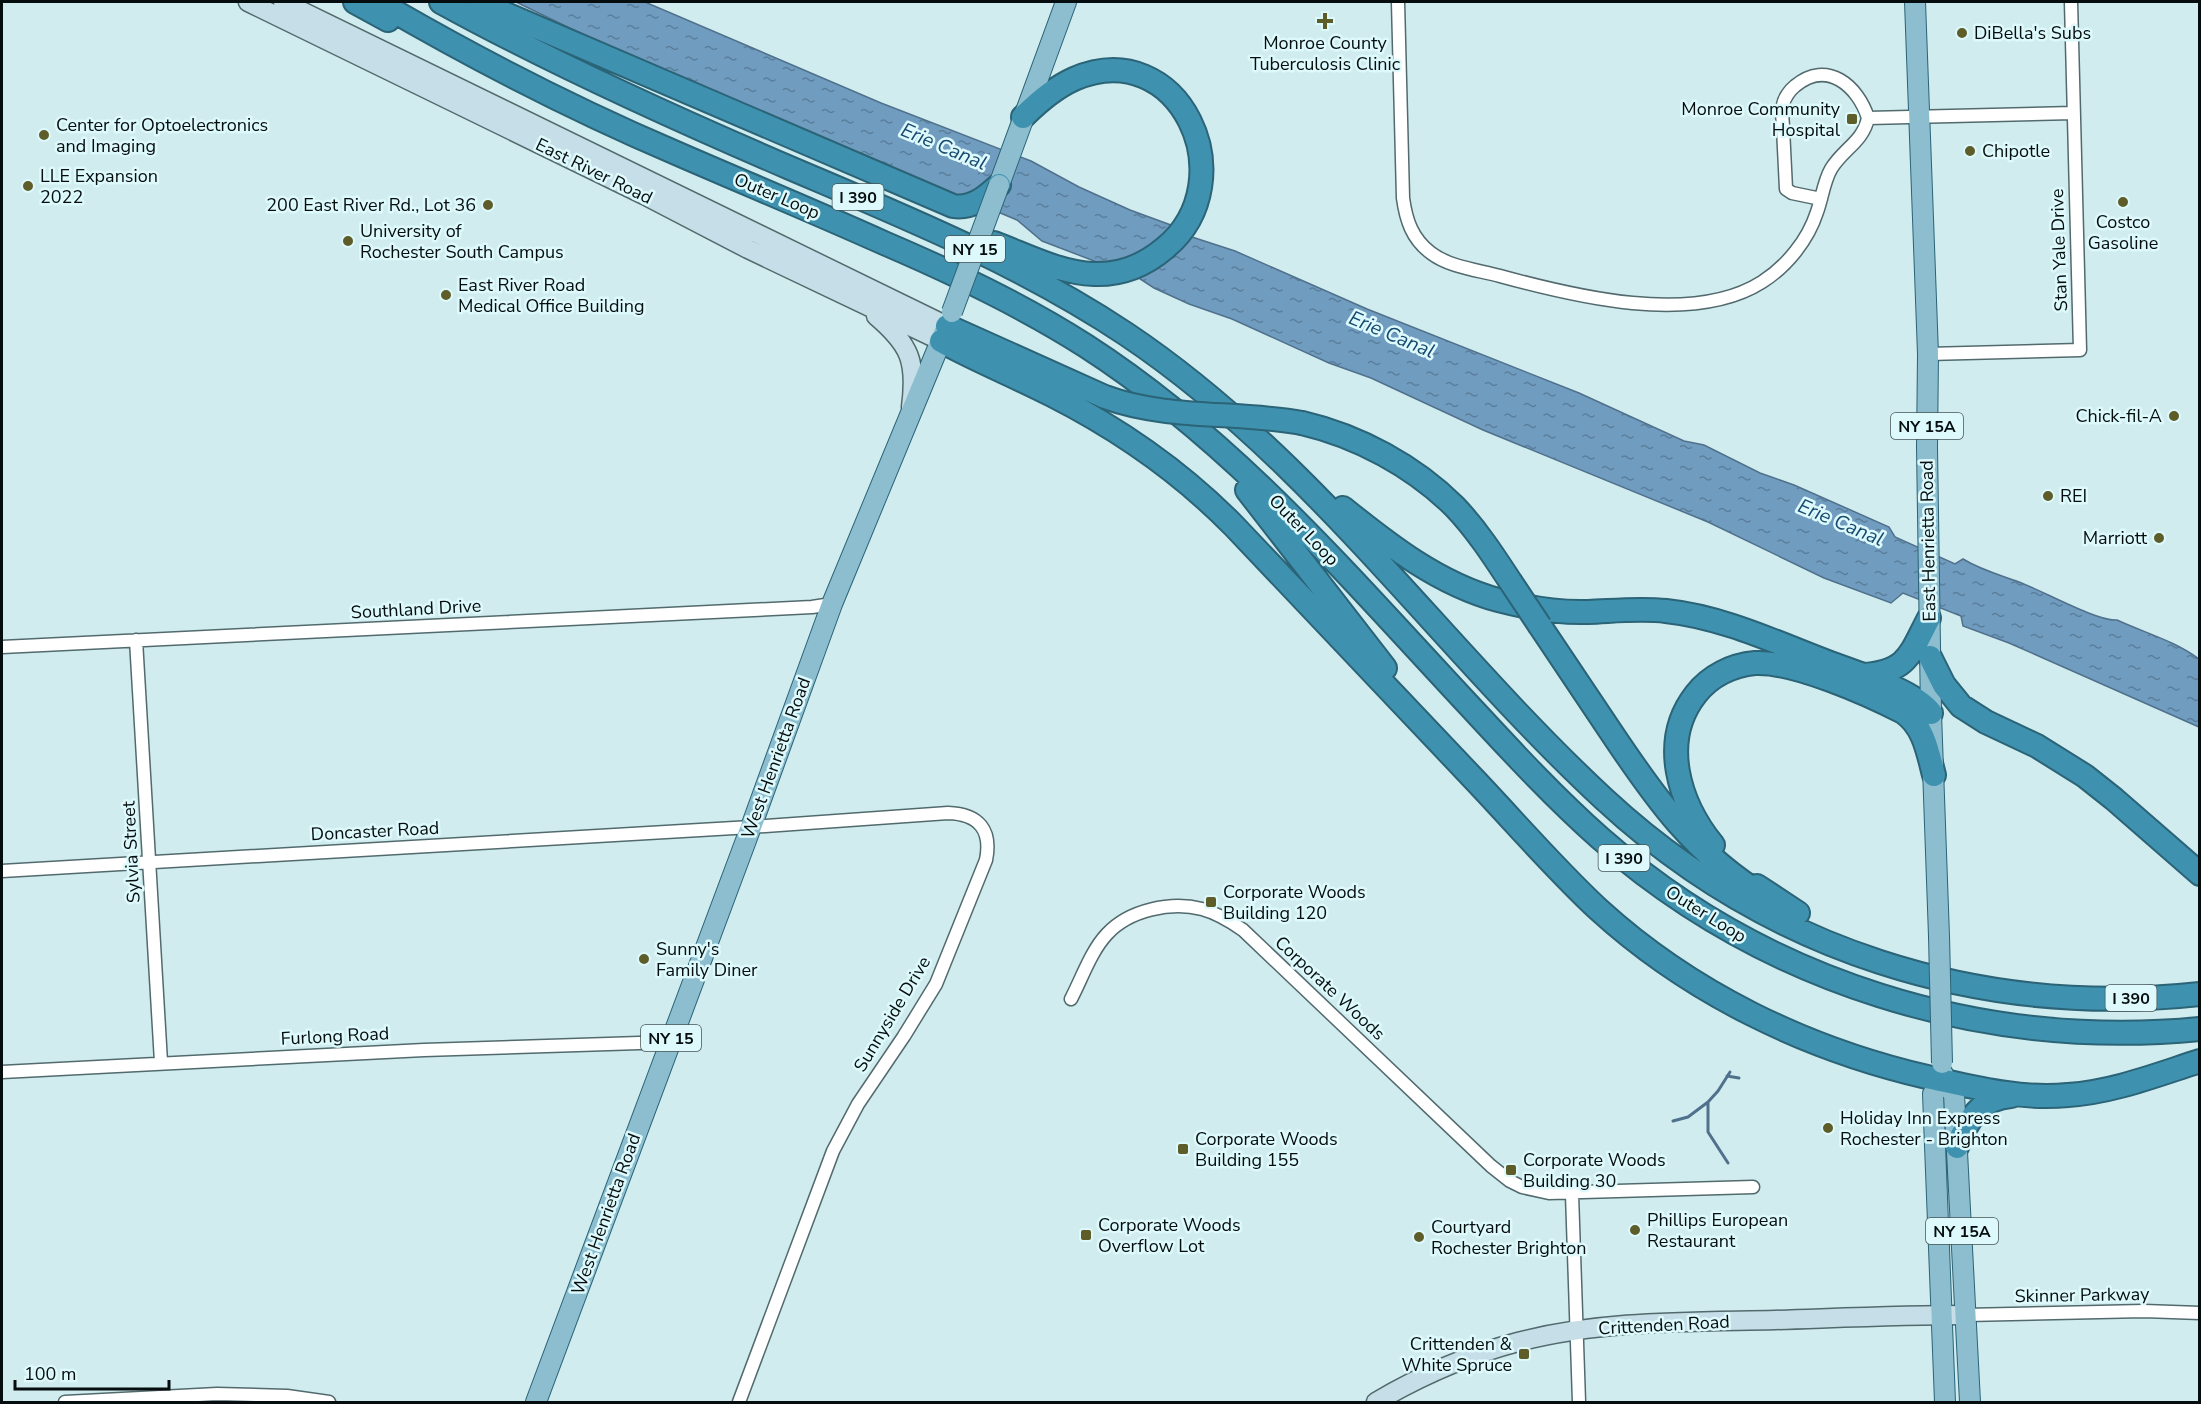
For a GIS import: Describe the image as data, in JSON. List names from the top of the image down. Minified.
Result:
{"streets":{"highway":["Outer Loop","I 390"],"main road":["NY 15","NY 15A","East Henrietta Road","West Henrietta Road"],"street":["East River Road","Stan Yale Drive","Southland Drive","Doncaster Road","Sylvia Street","Corporate Woods","Sunnyside Drive","Furlong Road","Skinner Parkway","Crittenden Road"]},"crossings":[["East River Road","West Henrietta Road"],["NY 15","West Henrietta Road"],["Stan Yale Drive","East Henrietta Road"],["NY 15A","Skinner Parkway"],["NY 15A","Crittenden Road"],["Southland Drive","West Henrietta Road"],["Southland Drive","Sylvia Street"],["West Henrietta Road","Doncaster Road"],["West Henrietta Road","Sunnyside Drive"],["West Henrietta Road","Furlong Road"],["Doncaster Road","Sylvia Street"],["Doncaster Road","Sunnyside Drive"],["Sylvia Street","Furlong Road"],["Skinner Parkway","Crittenden Road"]],"water":["Erie Canal"],"places":{"health":["Monroe County Tuberculosis Clinic"],"other":["DiBella's Subs","Center for Optoelectronics and Imaging","Chipotle","LLE Expansion 2022","Costco Gasoline","200 East River Rd., Lot 36","University of Rochester South Campus","East River Road Medical Office Building","Chick-fil-A","REI","Marriott","Sunny's Family Diner","Holiday Inn Express Rochester - Brighton","Phillips European Restaurant","Courtyard Rochester Brighton"],"transit":["Monroe Community Hospital","Corporate Woods Building 120","Corporate Woods Building 155","Corporate Woods Building 30","Corporate Woods Overflow Lot","Crittenden & White Spruce"]},"scale_bar":"100 m"}
